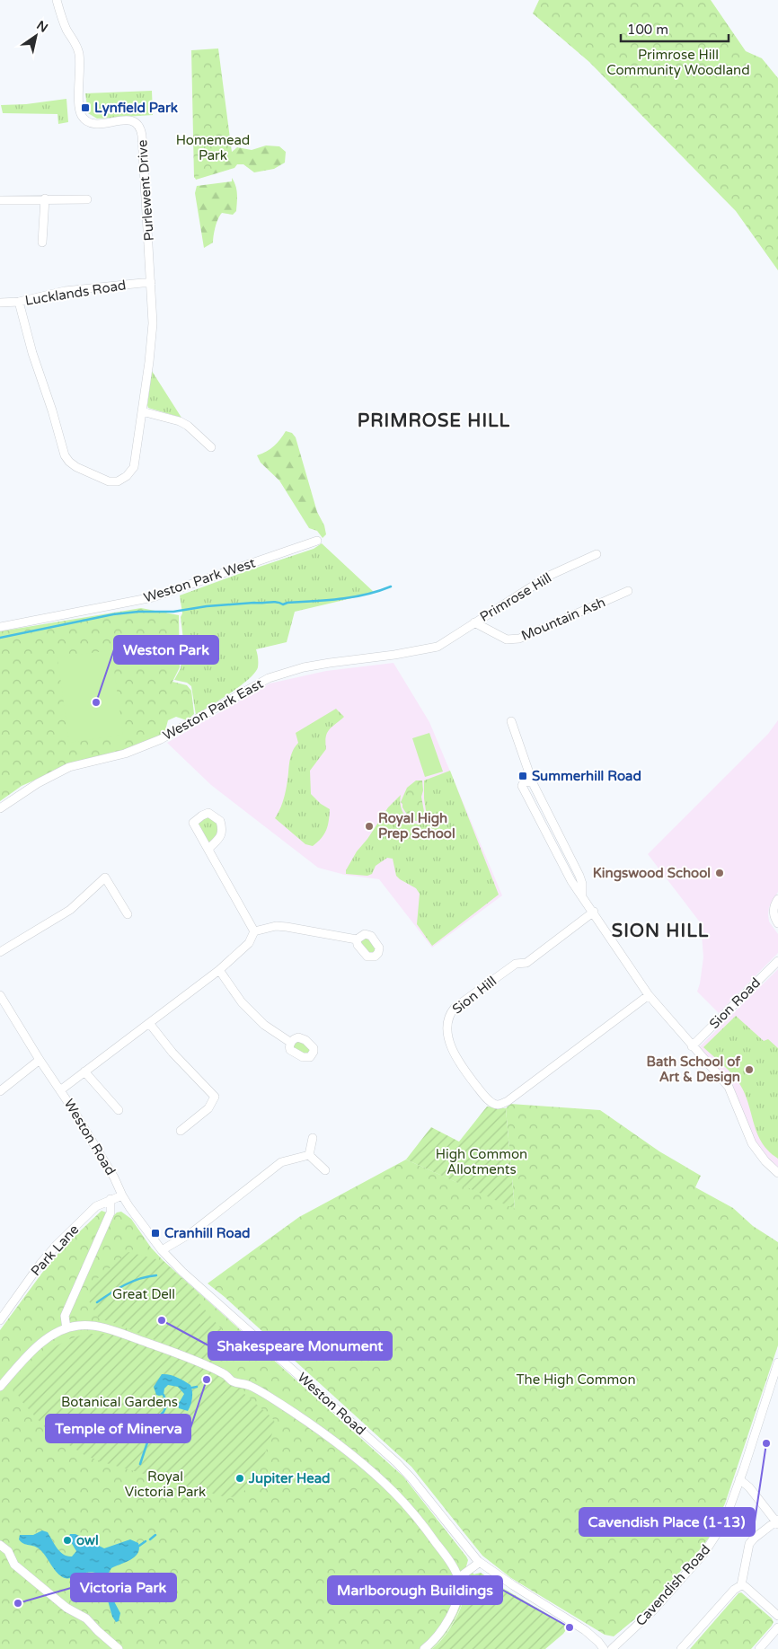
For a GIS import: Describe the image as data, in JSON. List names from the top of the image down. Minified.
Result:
{"streets":{"street":["Purlewent Drive","Lucklands Road","Weston Park West","Primrose Hill","Mountain Ash","Weston Park East","Sion Hill","Sion Road","Weston Road","Park Lane","Cavendish Road"]},"crossings":[["Purlewent Drive","Lucklands Road"],["Primrose Hill","Mountain Ash"],["Primrose Hill","Weston Park East"],["Weston Road","Park Lane"]],"districts":["PRIMROSE HILL","SION HILL"],"parks":["Primrose Hill Community Woodland","Homemead Park","High Common Allotments","Great Dell","The High Common","Botanical Gardens","Royal Victoria Park"],"places":{"transit":["Lynfield Park","Summerhill Road","Cranhill Road"],"other":["Weston Park","Royal High Prep School","Kingswood School","Bath School of Art & Design","Shakespeare Monument","Temple of Minerva","Cavendish Place (1-13)","Jupiter Head","owl","Victoria Park","Marlborough Buildings"]},"scale_bar":"100 m","north":"top right"}
